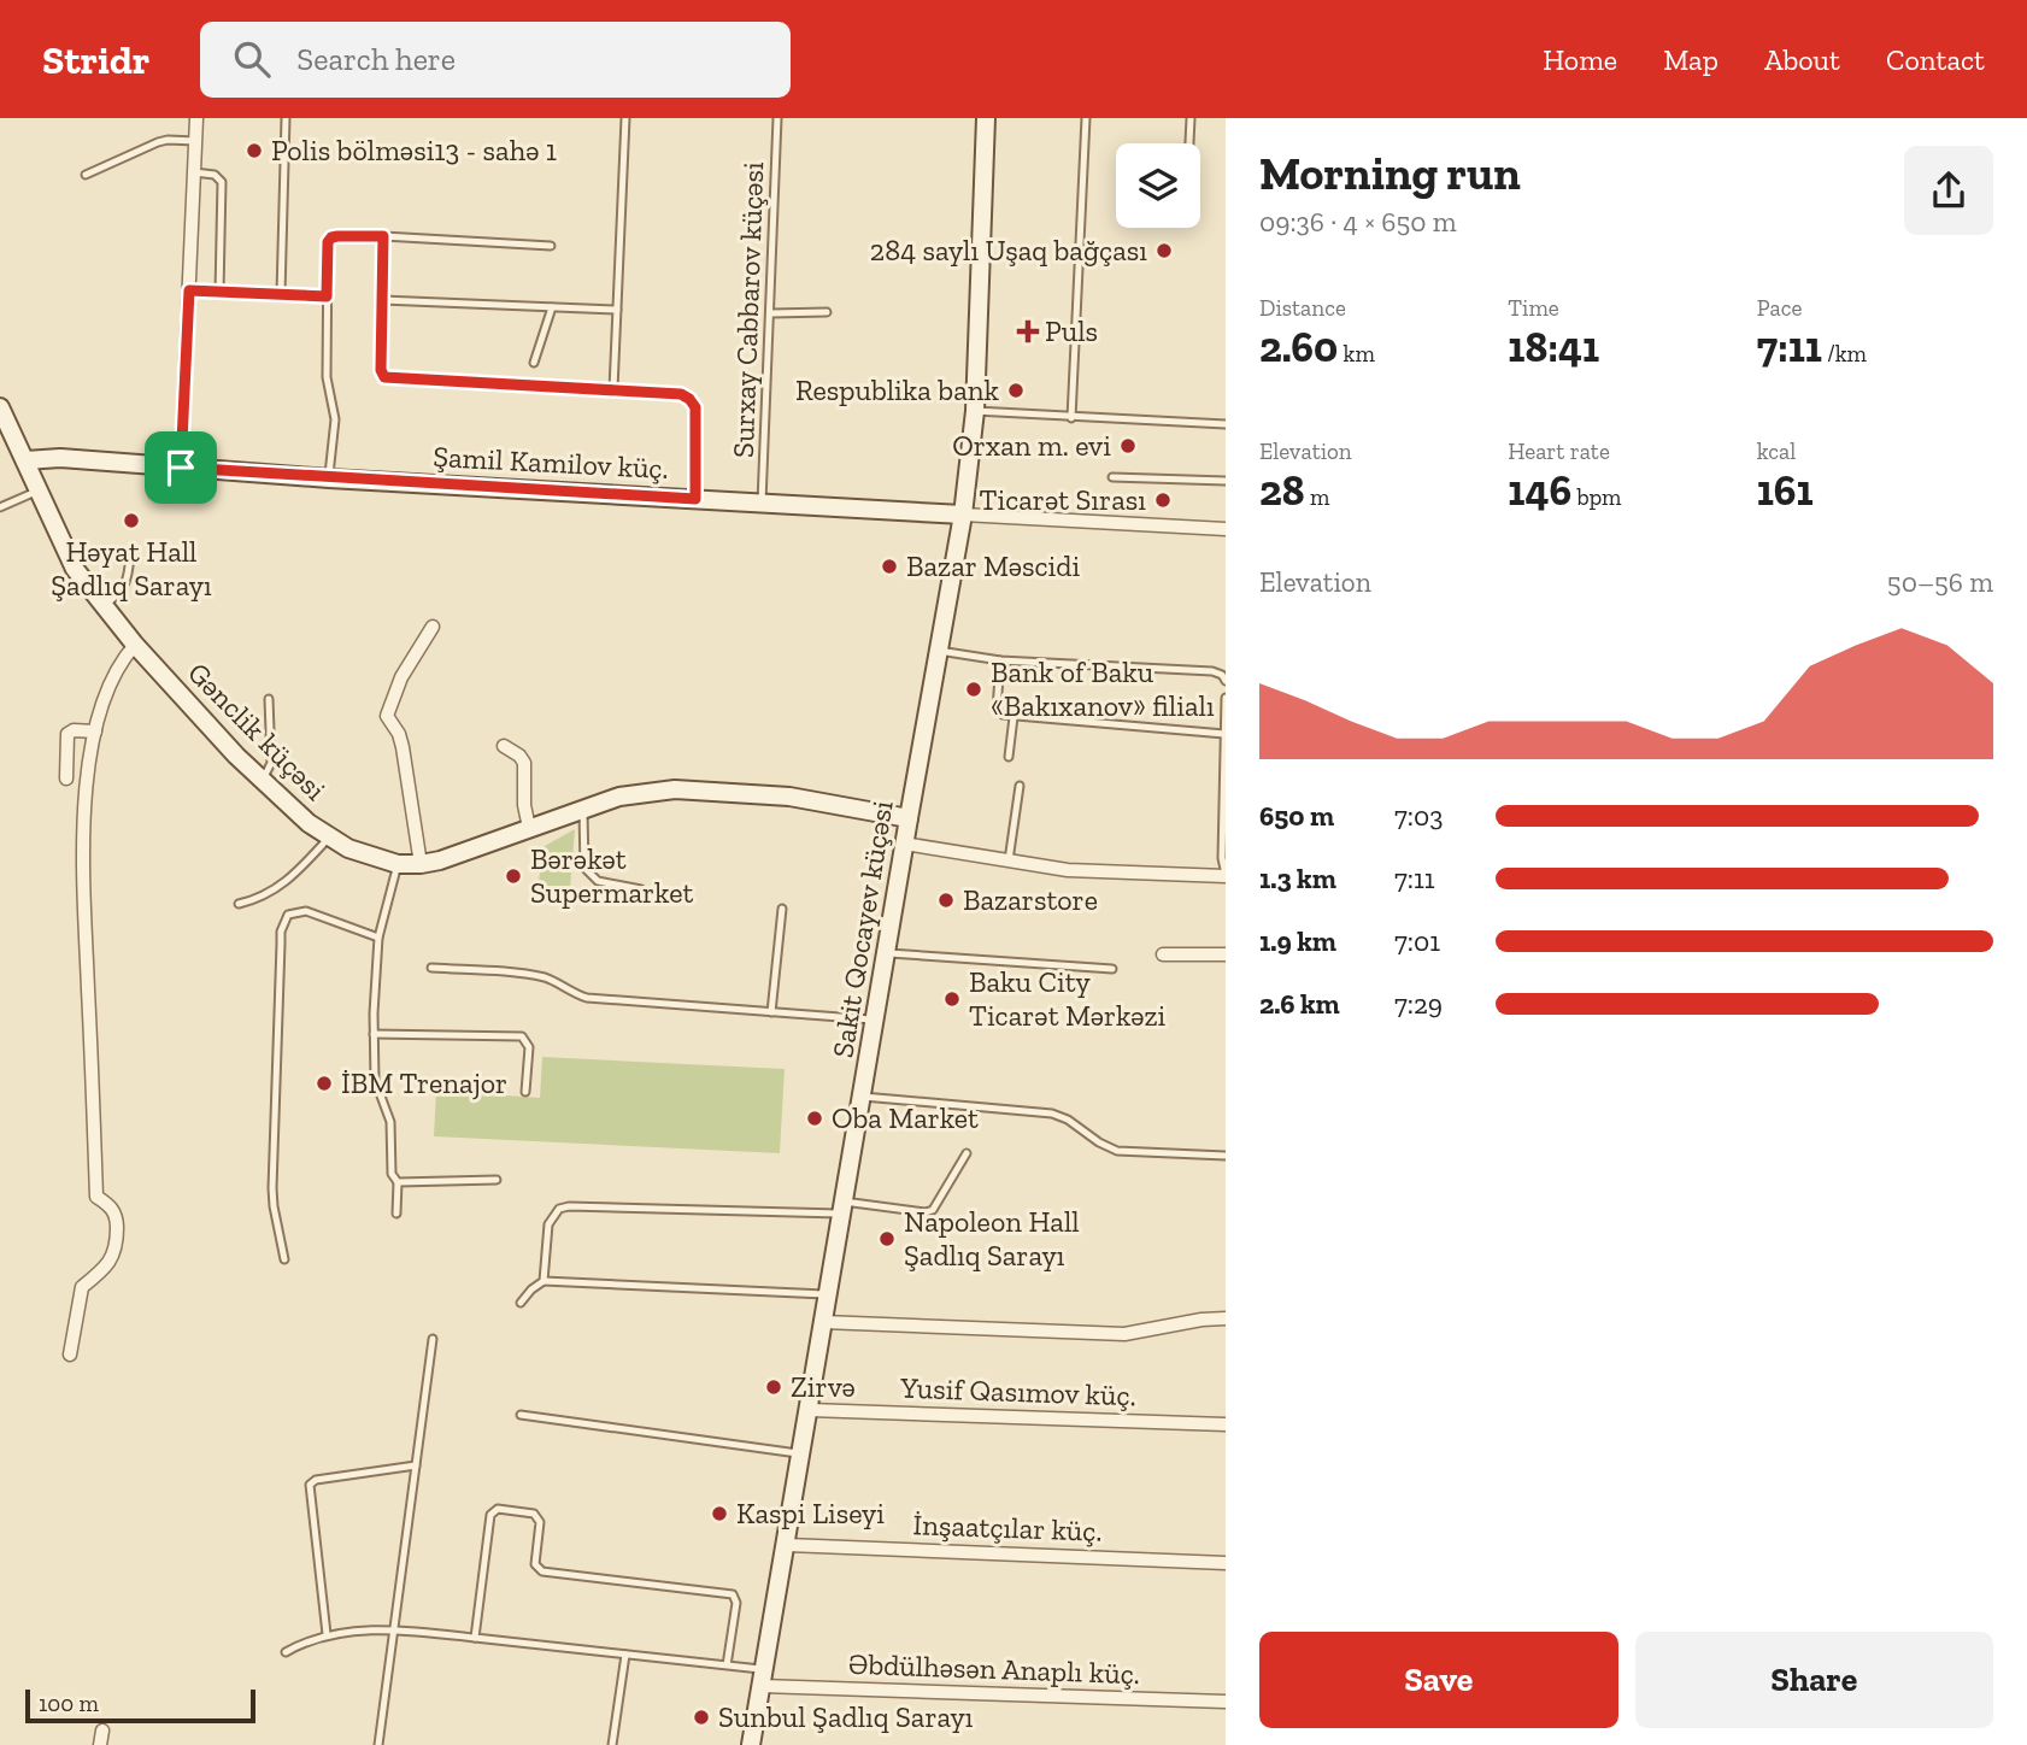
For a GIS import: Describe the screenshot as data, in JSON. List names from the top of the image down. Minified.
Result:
{"streets":{"street":["Şamil Kamilov küç.","Gənclik küçəsi","Sakit Qocayev küçəsi","Yusif Qasımov küç.","İnşaatçılar küç.","Əbdülhəsən Anaplı küç."],"lane":["Surxay Cabbarov küçəsi"]},"crossings":[["Surxay Cabbarov küçəsi","Şamil Kamilov küç."],["Şamil Kamilov küç.","Gənclik küçəsi"],["Şamil Kamilov küç.","Sakit Qocayev küçəsi"],["Gənclik küçəsi","Sakit Qocayev küçəsi"],["Sakit Qocayev küçəsi","Yusif Qasımov küç."],["Sakit Qocayev küçəsi","İnşaatçılar küç."],["Sakit Qocayev küçəsi","Əbdülhəsən Anaplı küç."]],"places":{"other":["Polis bölməsi13 - sahə 1","284 saylı Uşaq bağçası","Respublika bank","Orxan m. evi","Ticarət Sırası","Həyat Hall Şadlıq Sarayı","Bazar Məscidi","Bank of Baku «Bakıxanov» filialı","Bərəkət Supermarket","Bazarstore","Baku City Ticarət Mərkəzi","İBM Trenajor","Oba Market","Napoleon Hall Şadlıq Sarayı","Zirvə","Kaspi Liseyi","Sunbul Şadlıq Sarayı"],"health":["Puls"]},"scale_bar":"100 m","page":{"header":"Stridr","search":"Search here","nav":["Home","Map","About","Contact"],"heading":["Morning run","09:36 · 4 × 650 m"],"stats":[["Distance","2.60 km"],["Time","18:41"],["Pace","7:11 /km"],["Elevation","28 m"],["Heart rate","146 bpm"],["kcal","161"]],"chart":["Elevation","50–56 m"],"list":[{"name":"650 m","note":"7:03"},{"name":"1.3 km","note":"7:11"},{"name":"1.9 km","note":"7:01"},{"name":"2.6 km","note":"7:29"}],"buttons":["Save","Share"],"scale":"100 m"}}
